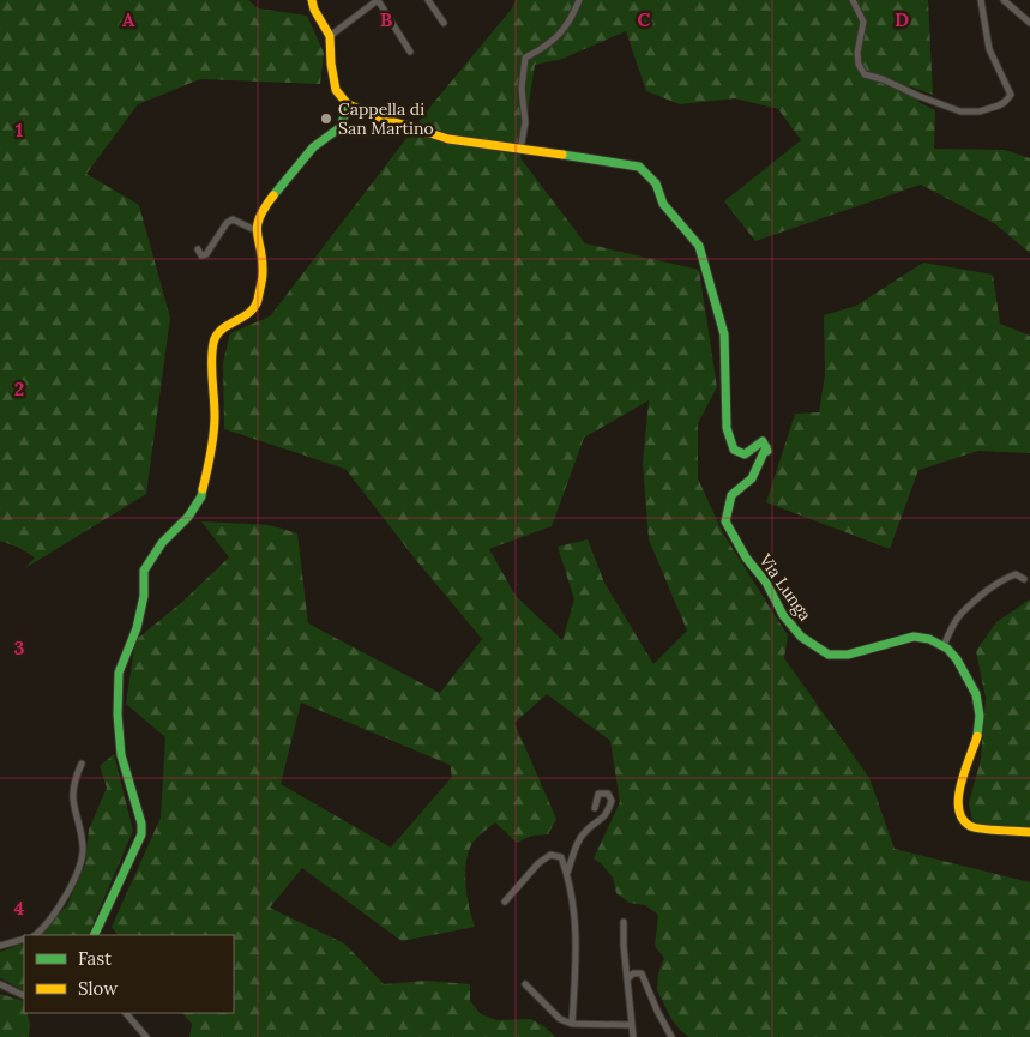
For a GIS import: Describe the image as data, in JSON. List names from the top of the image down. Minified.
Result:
{"streets":{"street":["Via Lunga"]},"places":["Cappella di San Martino"],"legend":["Fast","Slow"],"grid":{"columns":["A","B","C","D"],"rows":["1","2","3","4"]}}
